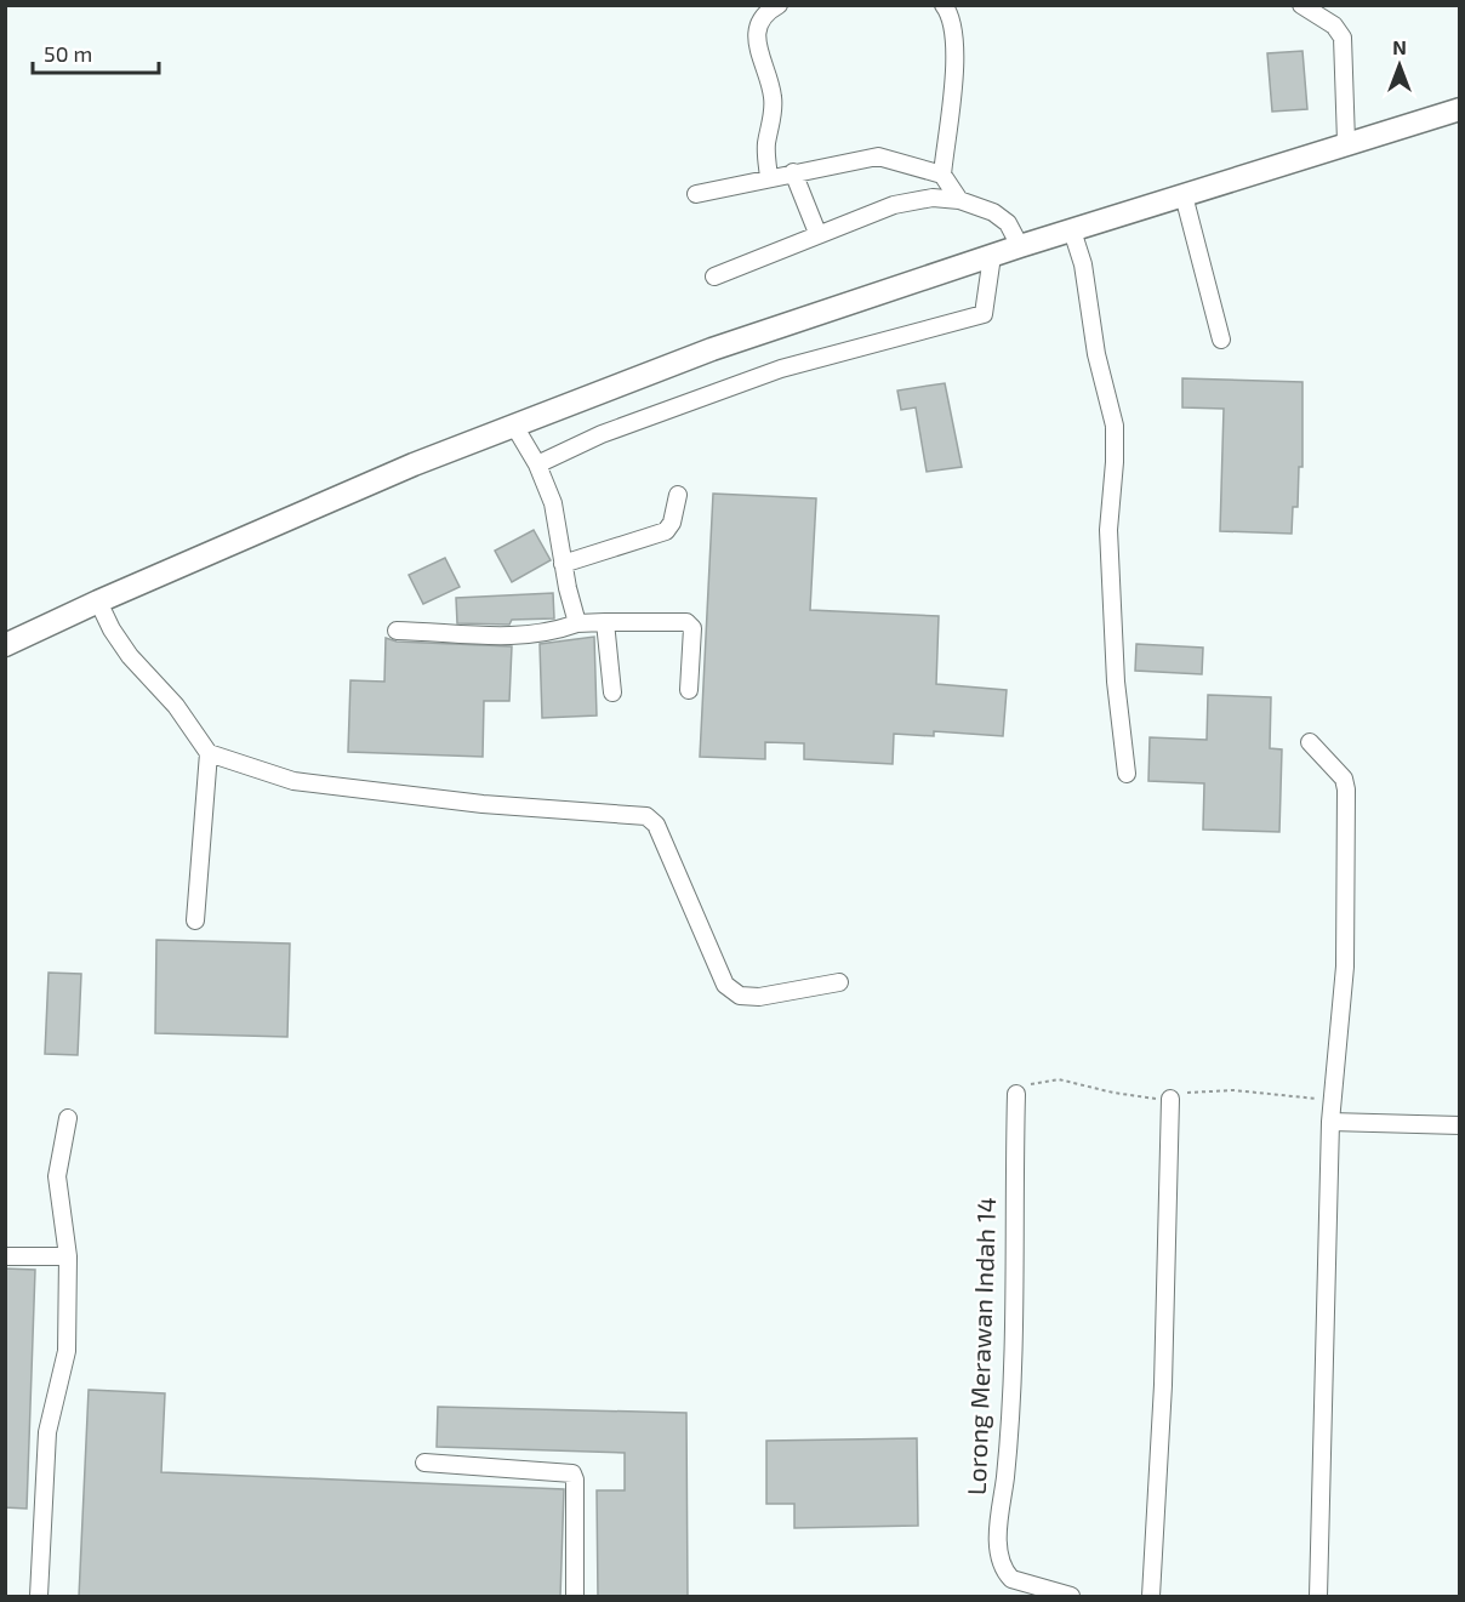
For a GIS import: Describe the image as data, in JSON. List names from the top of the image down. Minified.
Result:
{"streets":{"street":["Lorong Merawan Indah 14"]},"scale_bar":"50 m","north":"top"}
